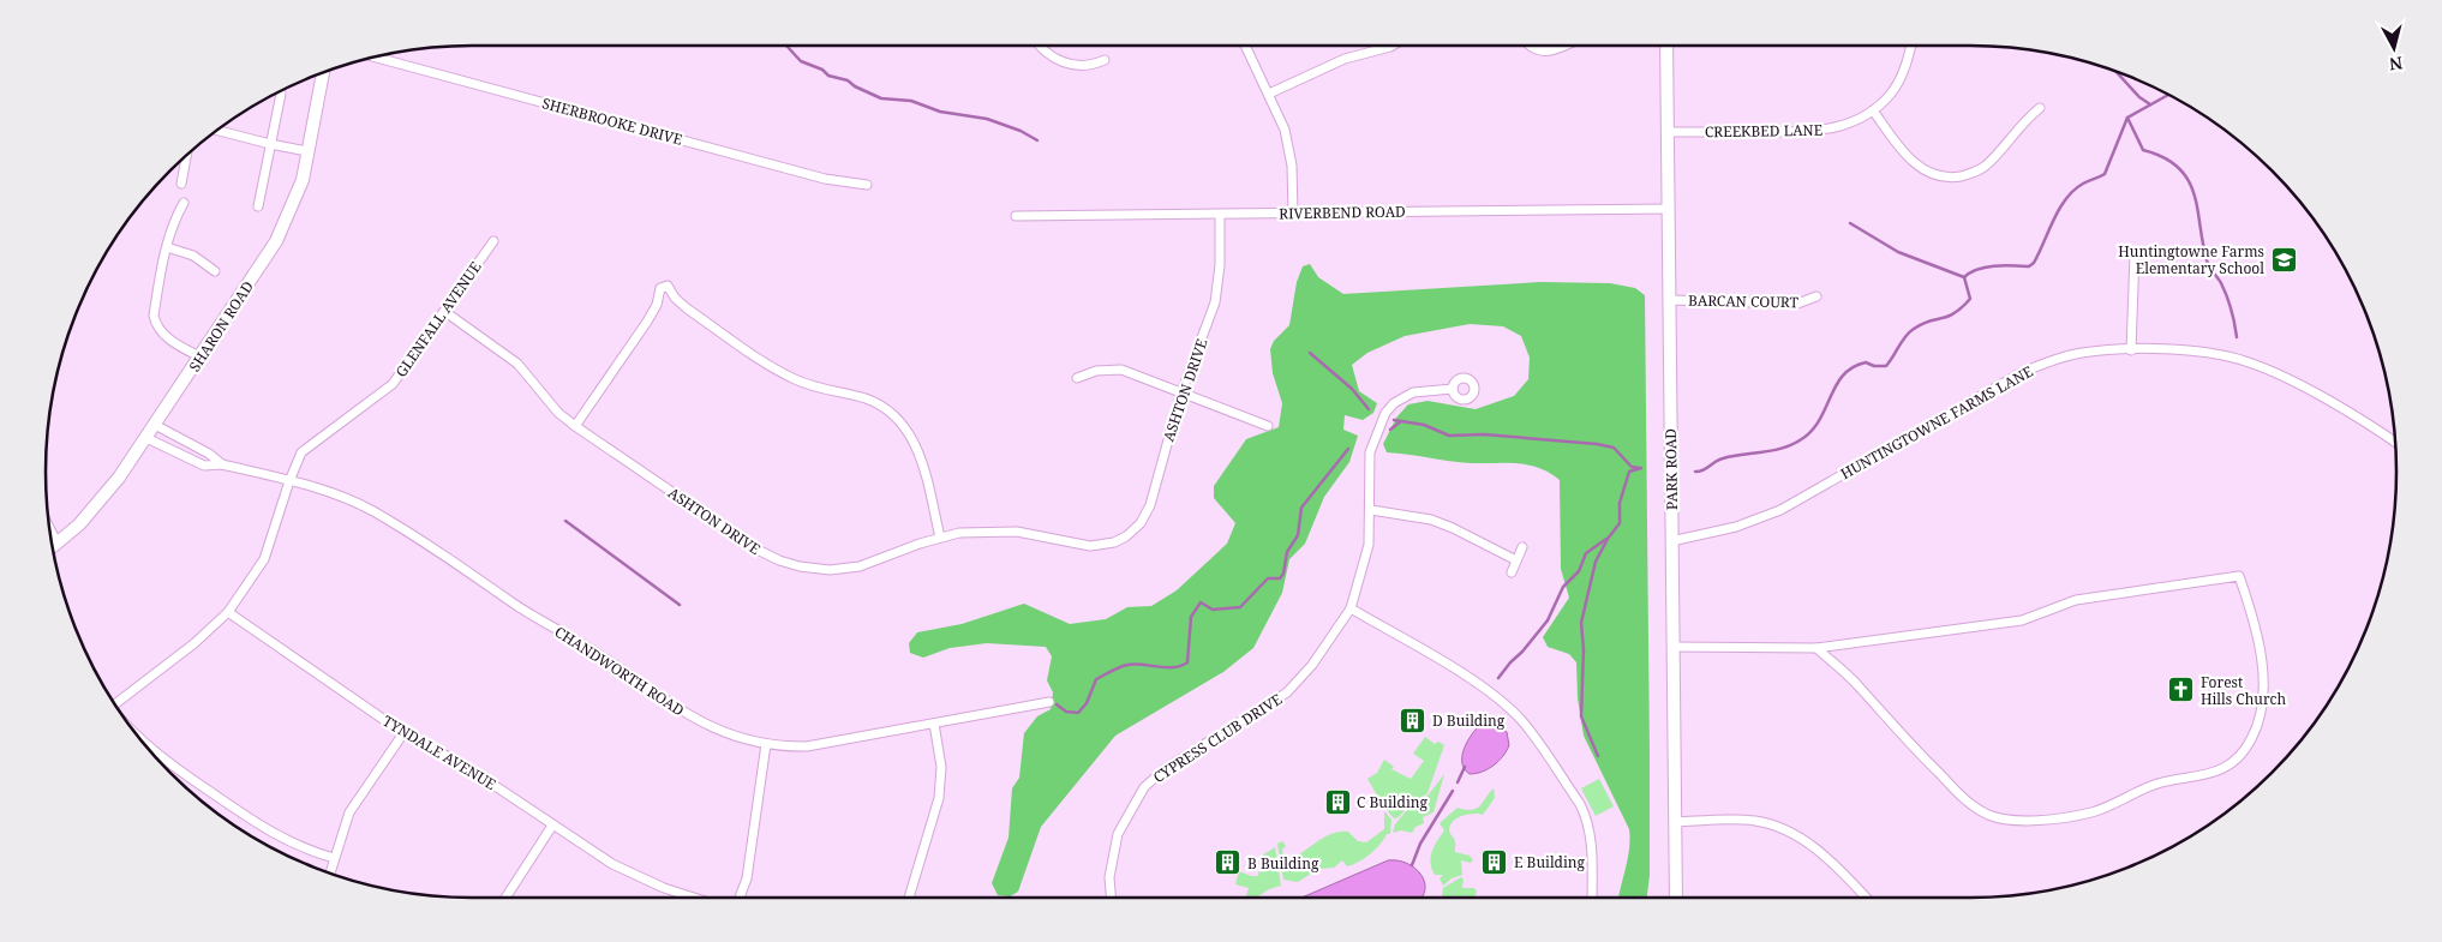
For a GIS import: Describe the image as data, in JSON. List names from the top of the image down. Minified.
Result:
{"streets":{"main road":["SHARON ROAD","PARK ROAD"],"street":["SHERBROOKE DRIVE","CREEKBED LANE","RIVERBEND ROAD","BARCAN COURT","GLENFALL AVENUE","ASHTON DRIVE","HUNTINGTOWNE FARMS LANE","CHANDWORTH ROAD","CYPRESS CLUB DRIVE","TYNDALE AVENUE"]},"crossings":[["CREEKBED LANE","PARK ROAD"],["RIVERBEND ROAD","ASHTON DRIVE"],["RIVERBEND ROAD","PARK ROAD"],["BARCAN COURT","PARK ROAD"],["GLENFALL AVENUE","ASHTON DRIVE"],["GLENFALL AVENUE","CHANDWORTH ROAD"],["GLENFALL AVENUE","TYNDALE AVENUE"],["SHARON ROAD","CHANDWORTH ROAD"],["HUNTINGTOWNE FARMS LANE","PARK ROAD"]],"places":{"school or university":["Huntingtowne Farms Elementary School"],"church":["Forest Hills Church"],"building":["D Building","C Building","E Building","B Building"]},"north":"bottom"}
